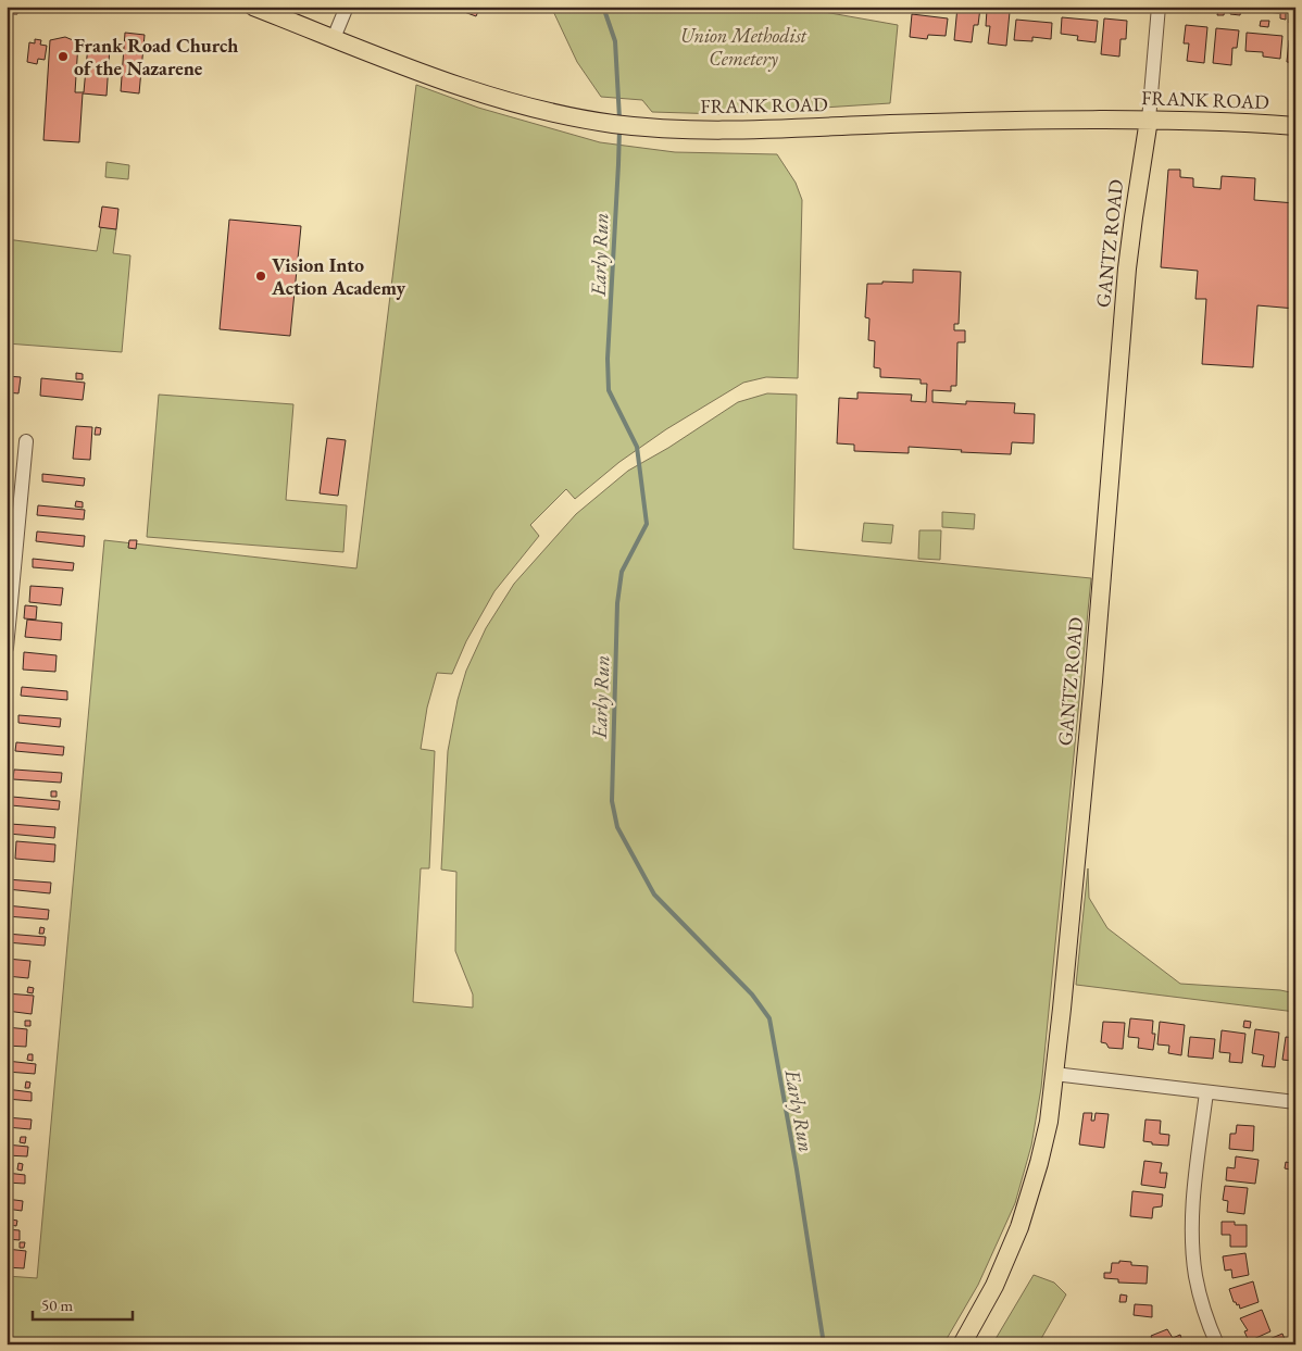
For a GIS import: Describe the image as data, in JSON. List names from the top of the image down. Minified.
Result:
{"streets":{"main road":["FRANK ROAD","GANTZ ROAD"]},"crossings":[["FRANK ROAD","GANTZ ROAD"]],"water":["Early Run"],"parks":["Union Methodist Cemetery"],"places":["Frank Road Church of the Nazarene","Vision Into Action Academy"],"scale_bar":"50 m"}
